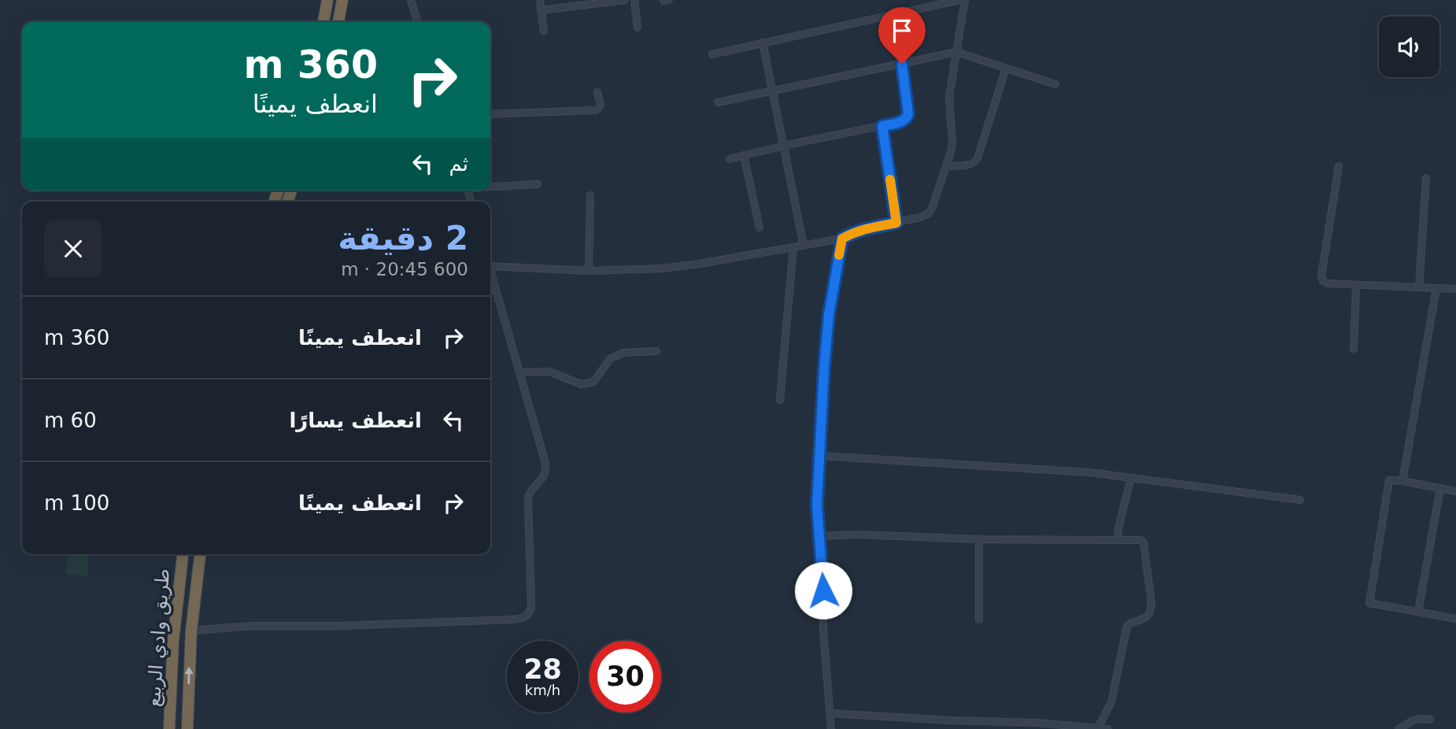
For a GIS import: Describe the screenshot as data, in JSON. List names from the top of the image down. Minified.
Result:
{"streets":{"highway":["طريق وادي الربيع"]},"page":{"turn":["360 m","انعطف يمينًا"],"then":"ثم","heading":["2 دقيقة","600 m · 20:45"],"list":[{"name":"انعطف يمينًا","value":"360 m"},{"name":"انعطف يسارًا","value":"60 m"},{"name":"انعطف يمينًا","value":"100 m"}],"speed":"28 km/h","limit":"30"}}
